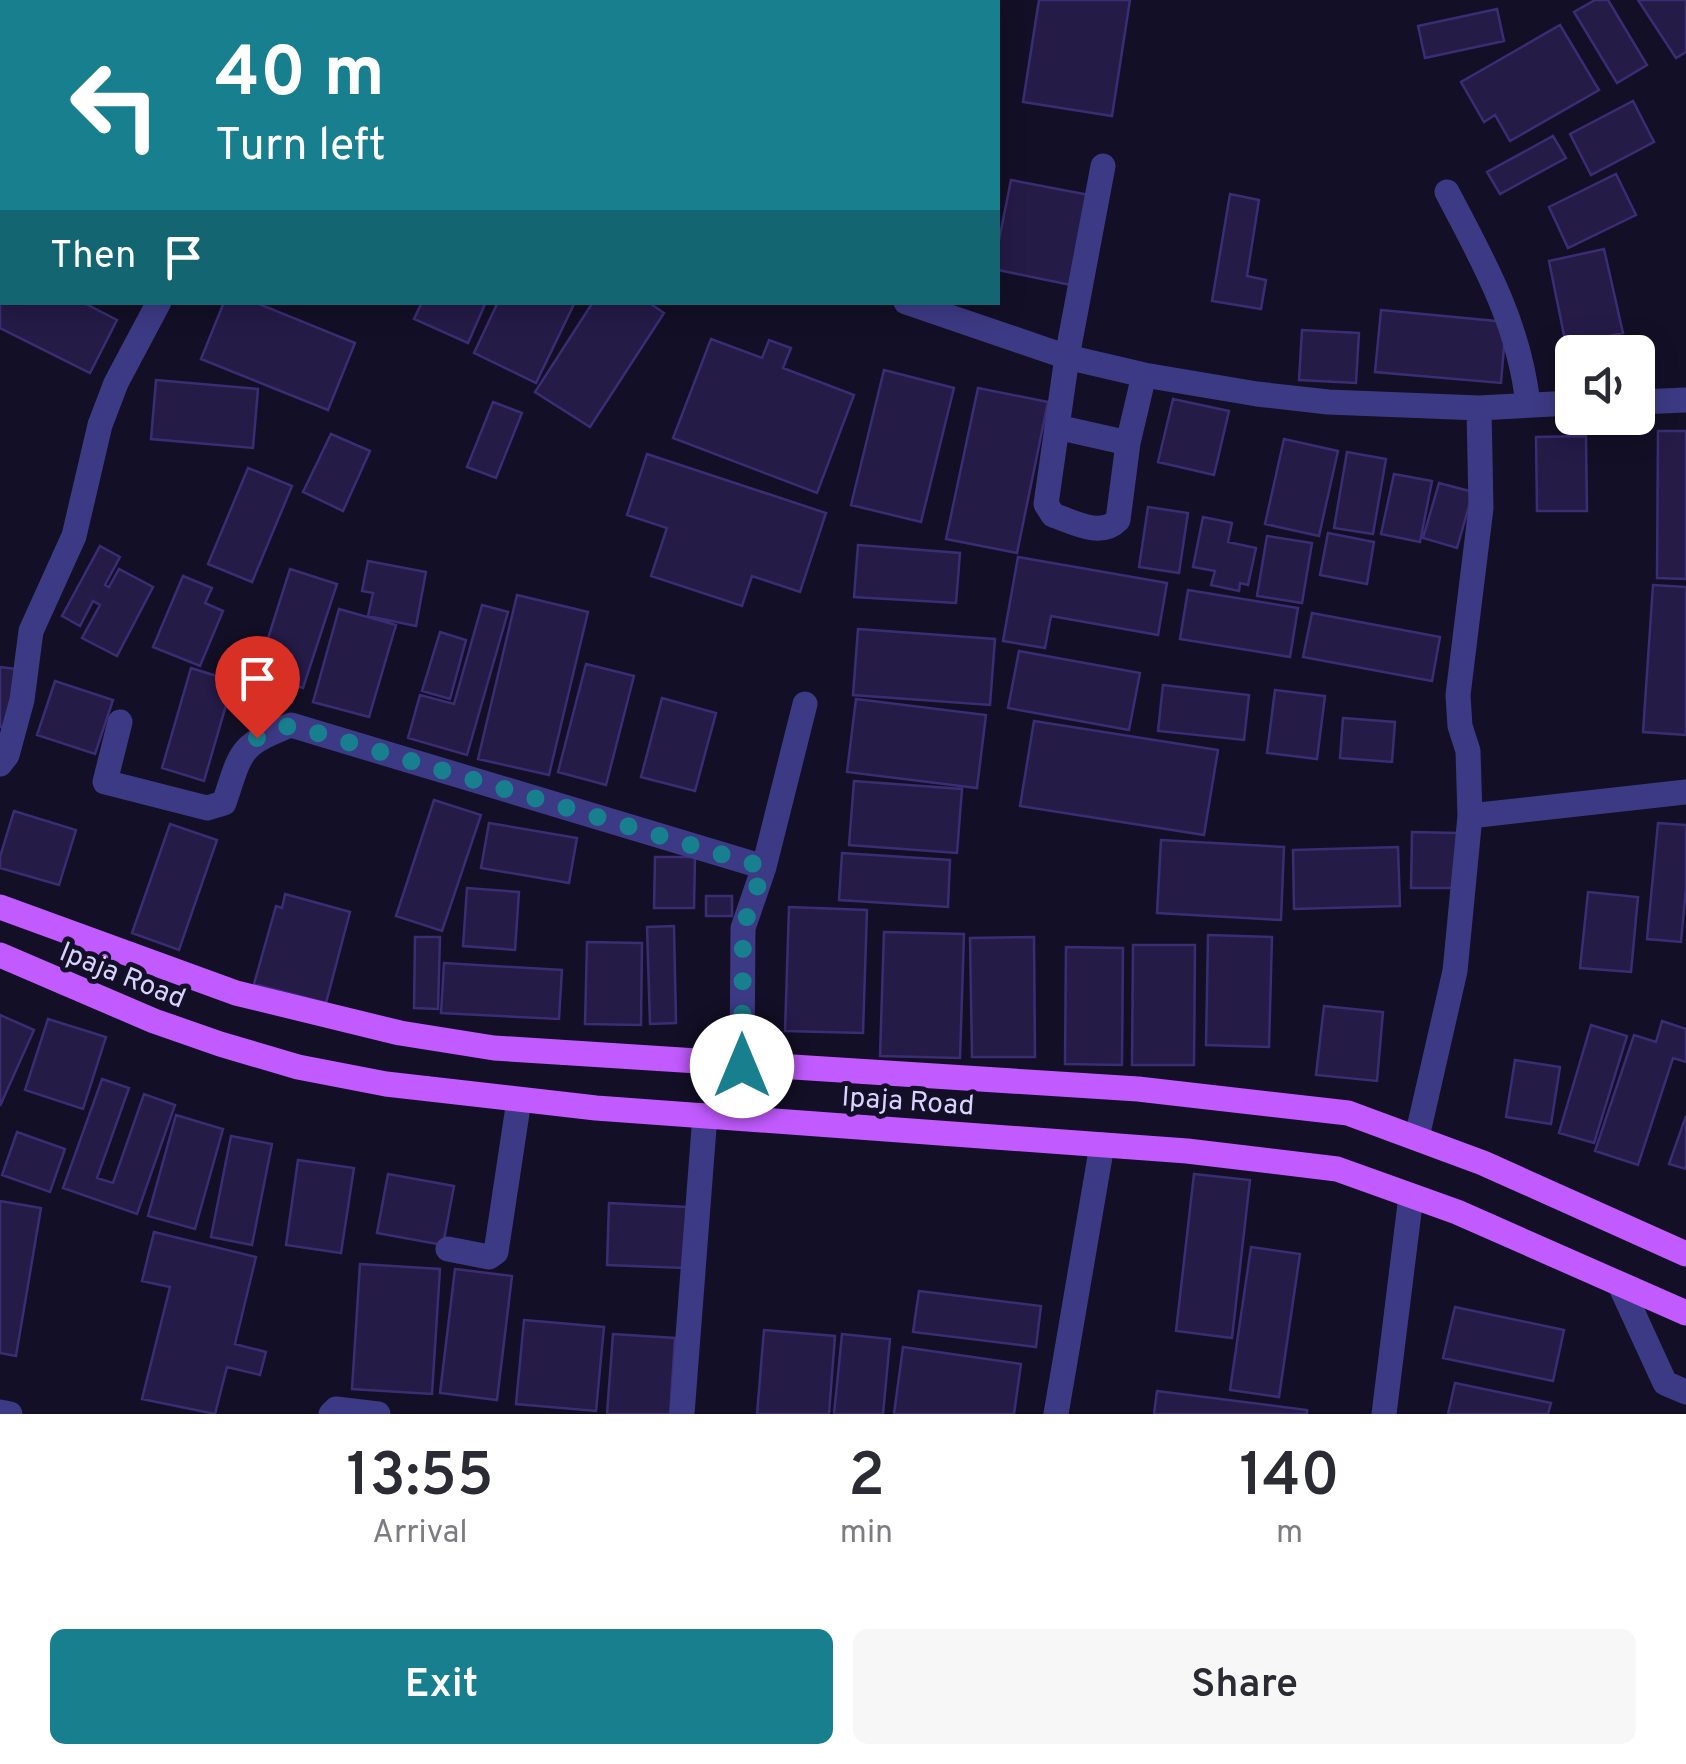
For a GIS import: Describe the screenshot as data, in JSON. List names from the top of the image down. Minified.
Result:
{"streets":{"main road":["Ipaja Road"]},"page":{"turn":["40 m","Turn left"],"then":"Then","eta":["13:55","Arrival","2","min","140","m"],"buttons":["Exit","Share"]}}
